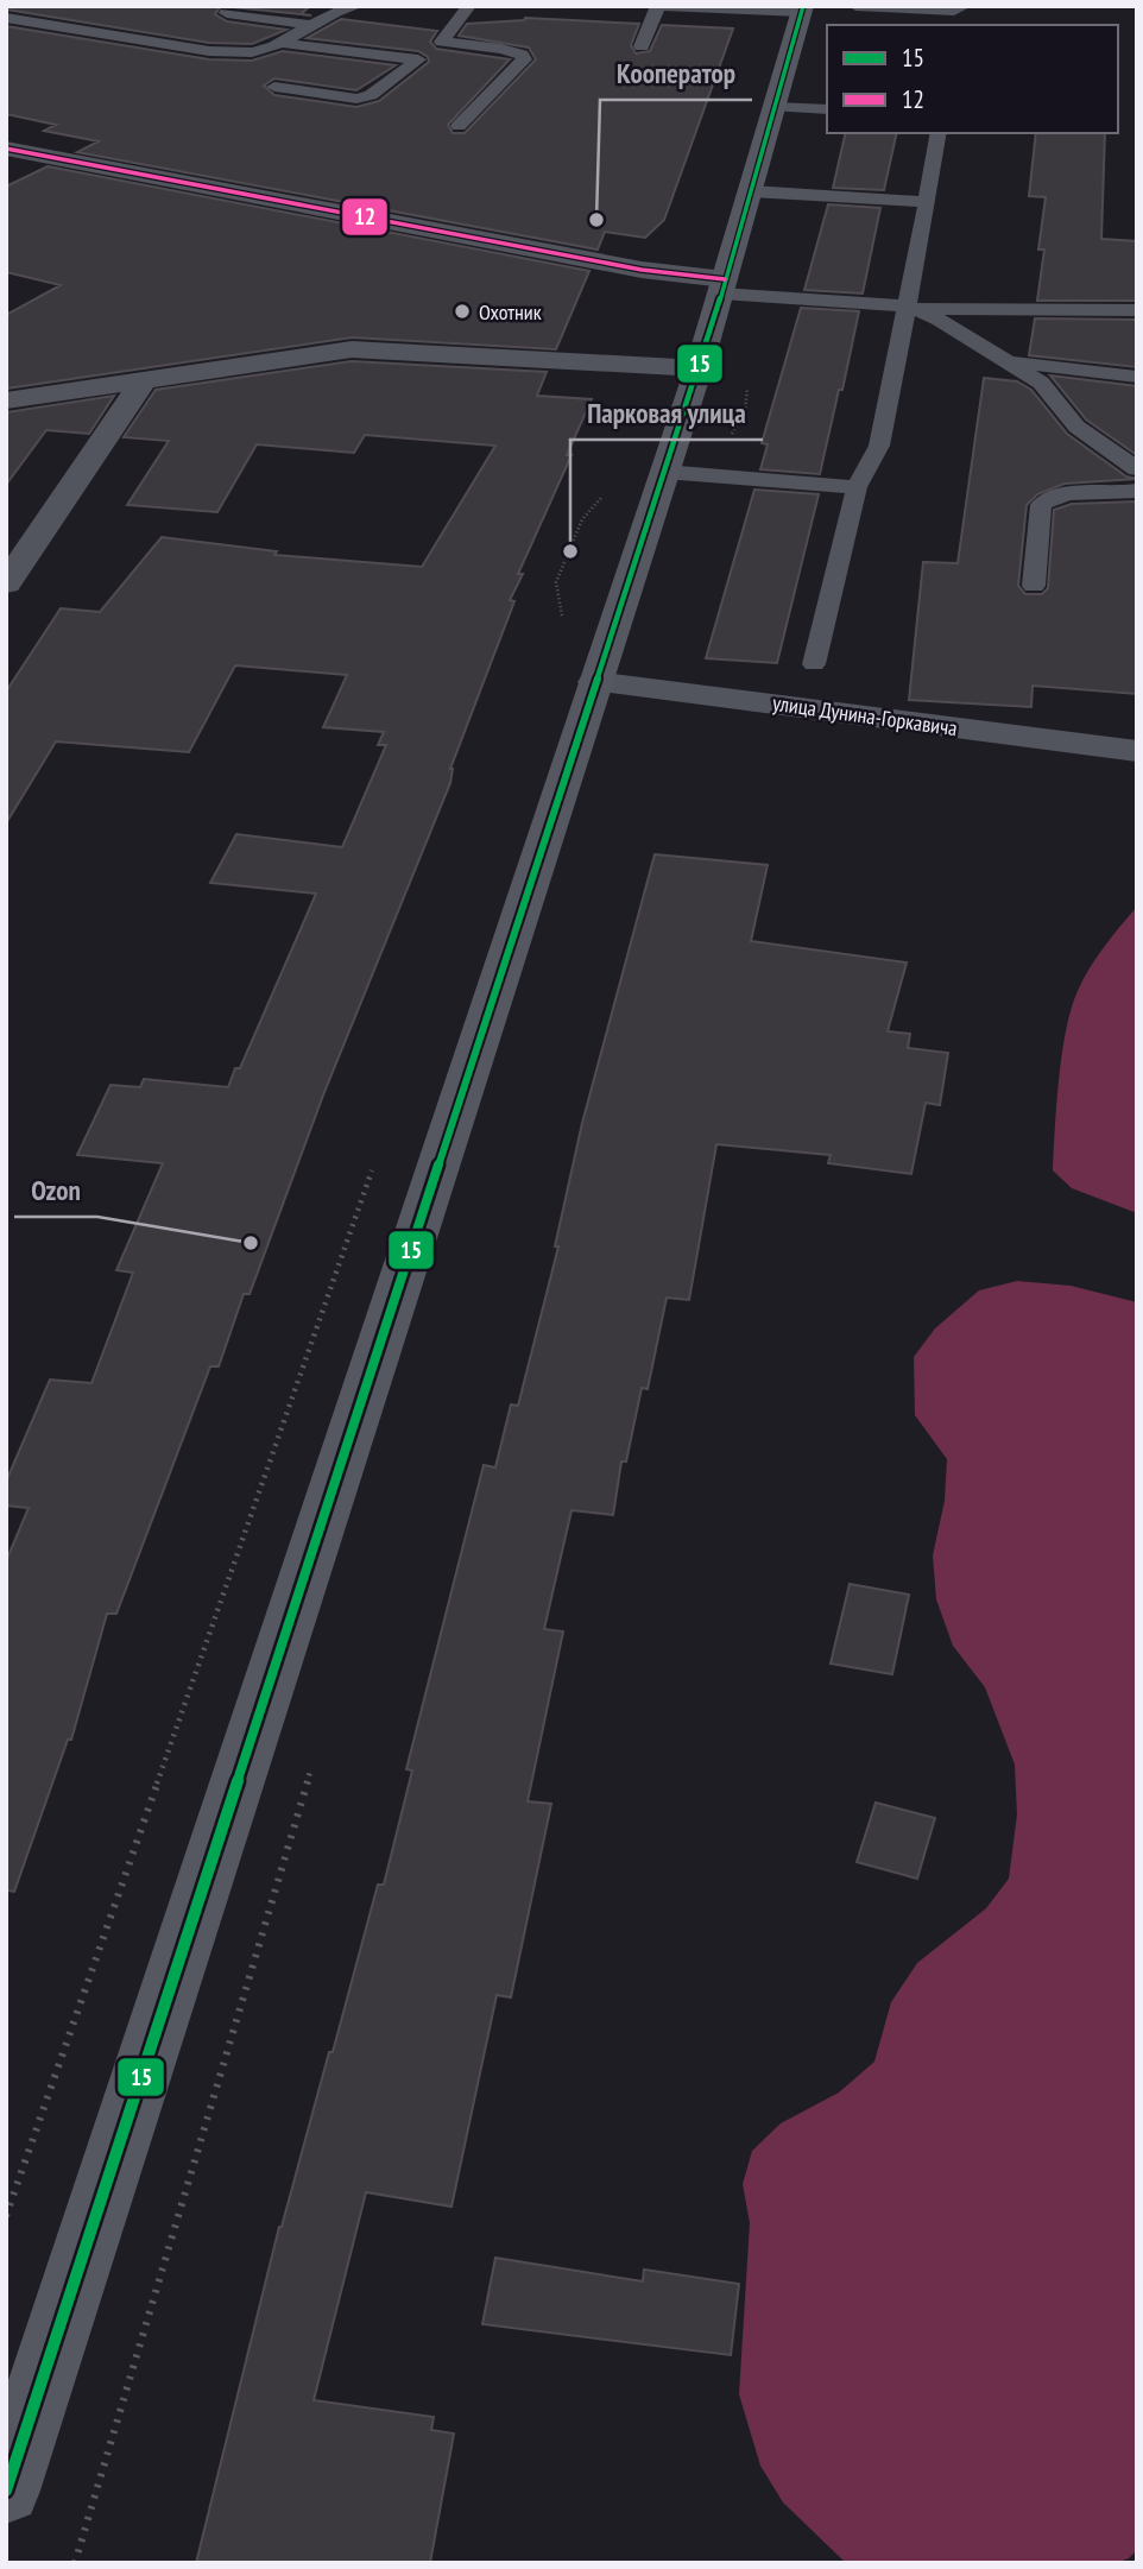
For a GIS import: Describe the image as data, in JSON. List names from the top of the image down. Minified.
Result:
{"streets":{"street":["улица Дунина-Горкавича"]},"places":["Кооператор","Охотник","Парковая улица","Ozon"],"lines":["transit line 15","transit line 12"],"legend":["15","12"]}
